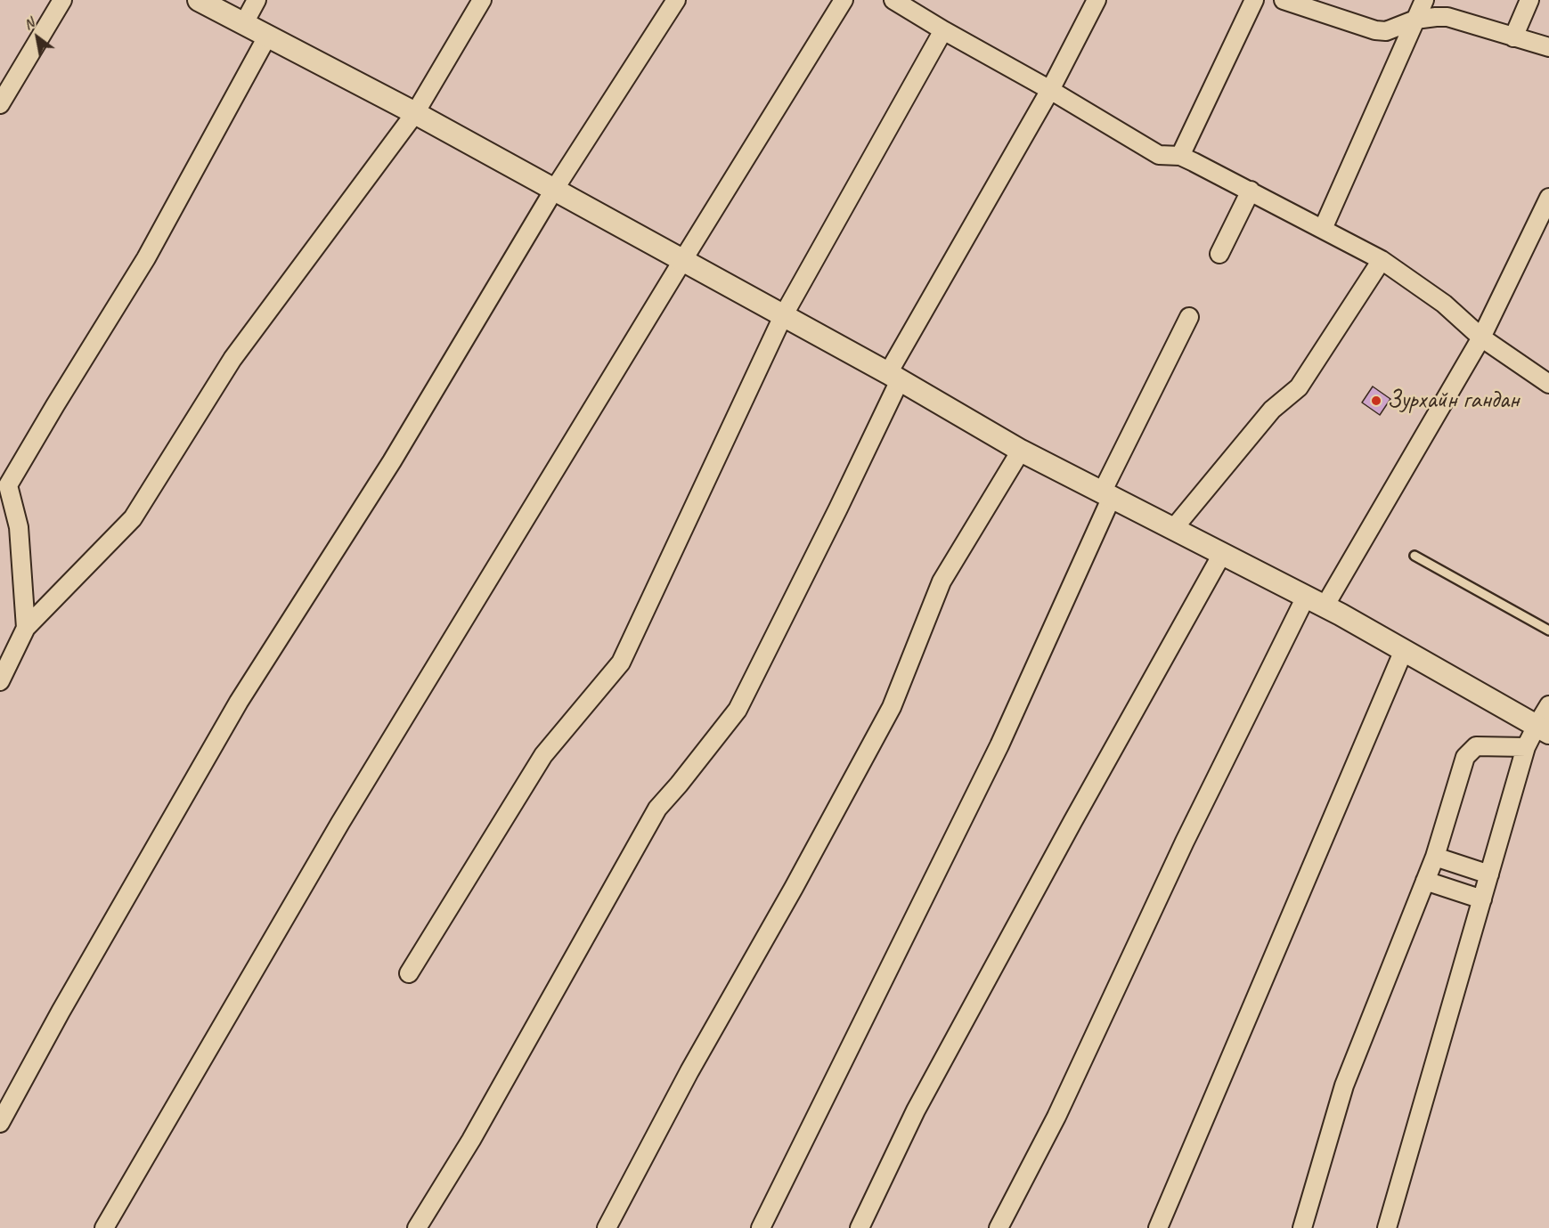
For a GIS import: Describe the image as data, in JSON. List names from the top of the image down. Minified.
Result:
{"places":["Зурхайн гандан"],"north":"top left"}
